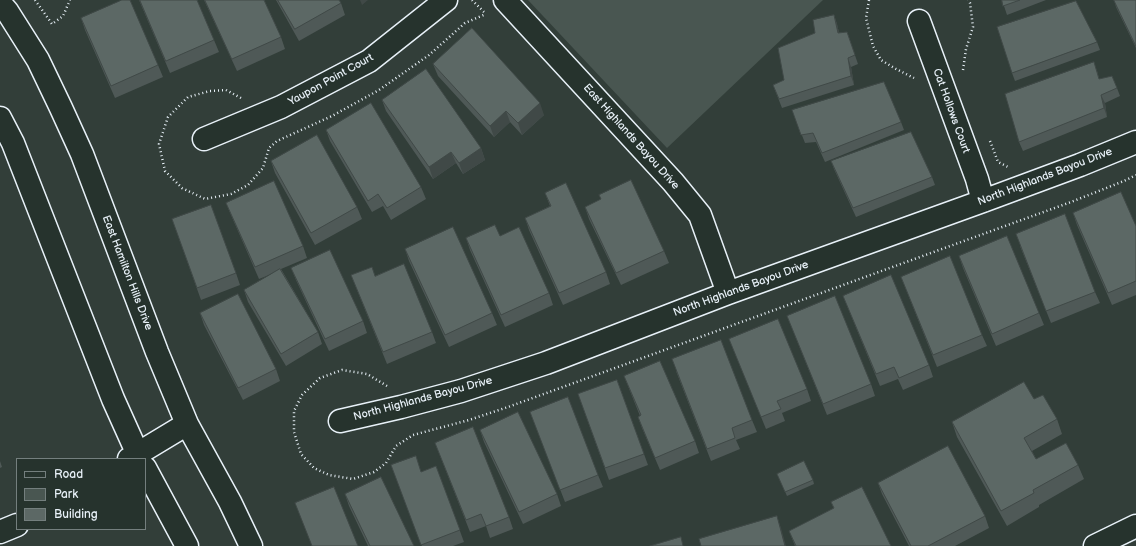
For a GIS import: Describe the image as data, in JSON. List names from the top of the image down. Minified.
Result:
{"streets":{"street":["Yaupon Point Court","Cat Hollows Court","East Highlands Bayou Drive","North Highlands Bayou Drive","East Hamilton Hills Drive"]},"crossings":[["Cat Hollows Court","North Highlands Bayou Drive"],["East Highlands Bayou Drive","North Highlands Bayou Drive"]],"legend":["Road","Park","Building"]}
